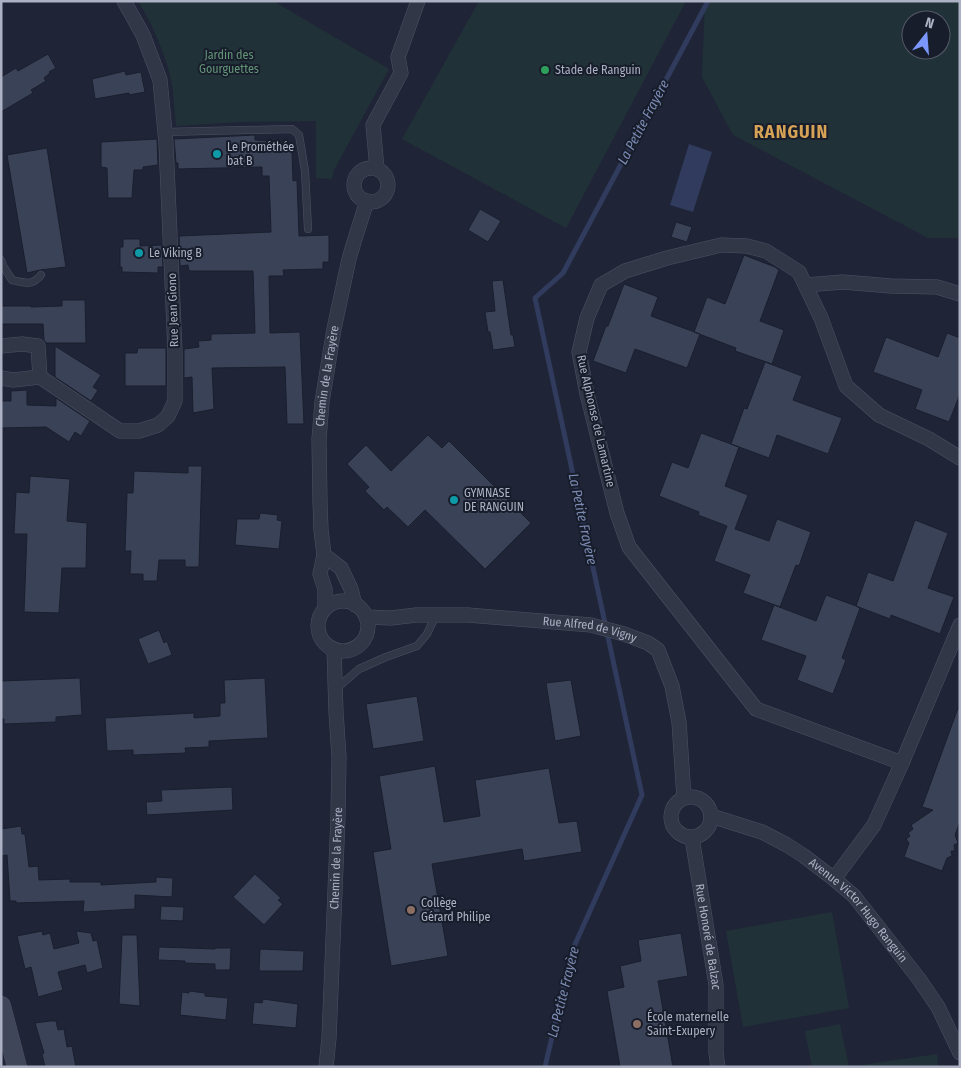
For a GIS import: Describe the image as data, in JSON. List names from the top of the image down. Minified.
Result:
{"streets":{"street":["Rue Jean Giono","Chemin de la Frayère","Rue Alphonse de Lamartine","Rue Alfred de Vigny","Avenue Victor Hugo Ranguin","Rue Honoré de Balzac"]},"crossings":[["Chemin de la Frayère","Rue Alfred de Vigny"],["Rue Alfred de Vigny","Avenue Victor Hugo Ranguin"],["Rue Alfred de Vigny","Rue Honoré de Balzac"],["Avenue Victor Hugo Ranguin","Rue Honoré de Balzac"]],"districts":["RANGUIN"],"water":["La Petite Frayère"],"parks":["Jardin des Gourguettes"],"places":["Stade de Ranguin","Le Prométhée bat B","Le Viking B","GYMNASE DE RANGUIN","Collège Gérard Philipe","École maternelle Saint-Exupery"],"north":"top"}
